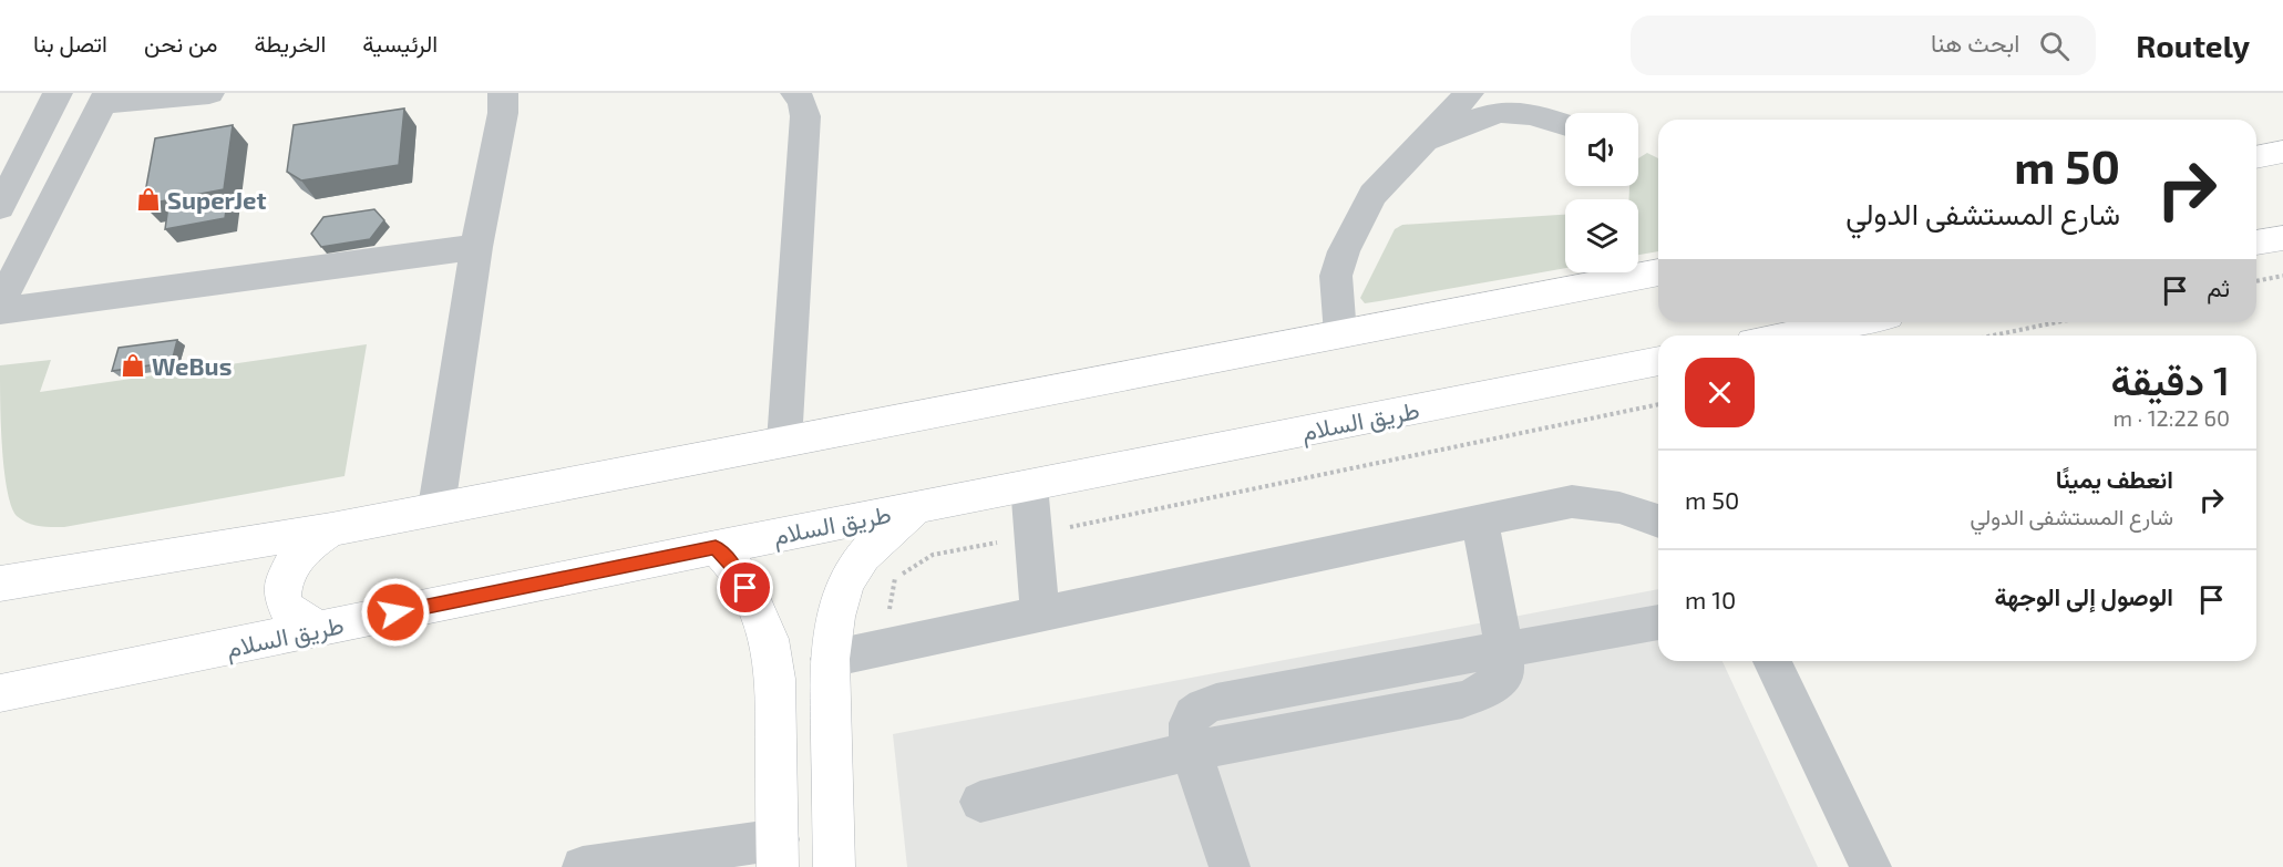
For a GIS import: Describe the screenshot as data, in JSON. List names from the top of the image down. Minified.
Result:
{"streets":{"main road":["طريق السلام"]},"places":{"shop":["SuperJet","WeBus"]},"page":{"header":"Routely","search":"ابحث هنا","nav":["الرئيسية","الخريطة","من نحن","اتصل بنا"],"turn":["50 m","شارع المستشفى الدولي"],"then":"ثم","heading":["1 دقيقة","60 m · 12:22"],"list":[{"name":"انعطف يمينًا","note":"شارع المستشفى الدولي","value":"50 m"},{"name":"الوصول إلى الوجهة","value":"10 m"}]}}
